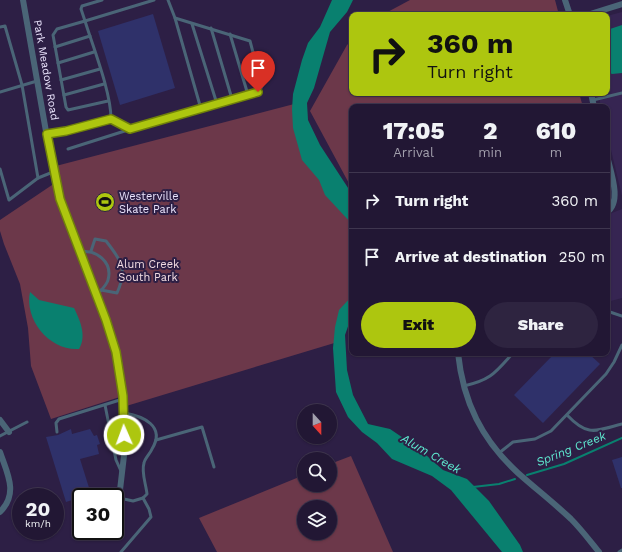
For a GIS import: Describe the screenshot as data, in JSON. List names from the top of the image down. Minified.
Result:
{"streets":{"street":["Park Meadow Road"]},"water":["Spring Creek","Alum Creek"],"parks":["Alum Creek South Park"],"places":{"sports":["Westerville Skate Park"]},"north":"bottom","page":{"turn":["360 m","Turn right"],"eta":["17:05","Arrival","2","min","610","m"],"list":[{"name":"Turn right","value":"360 m"},{"name":"Arrive at destination","value":"250 m"}],"buttons":["Exit","Share"],"speed":"20 km/h","limit":"30"}}
